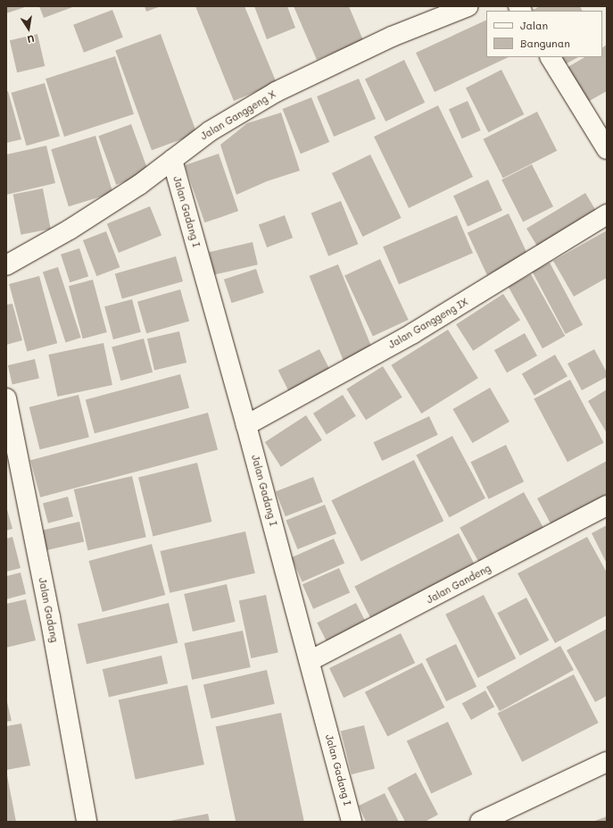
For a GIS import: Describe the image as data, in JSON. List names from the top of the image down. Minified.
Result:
{"streets":{"street":["Jalan Ganggeng X","Jalan Gadang I","Jalan Ganggeng IX","Jalan Gandeng","Jalan Gadang"]},"crossings":[["Jalan Ganggeng X","Jalan Gadang I"],["Jalan Gadang I","Jalan Ganggeng IX"],["Jalan Gadang I","Jalan Gandeng"]],"legend":["Jalan","Bangunan"],"north":"bottom"}
